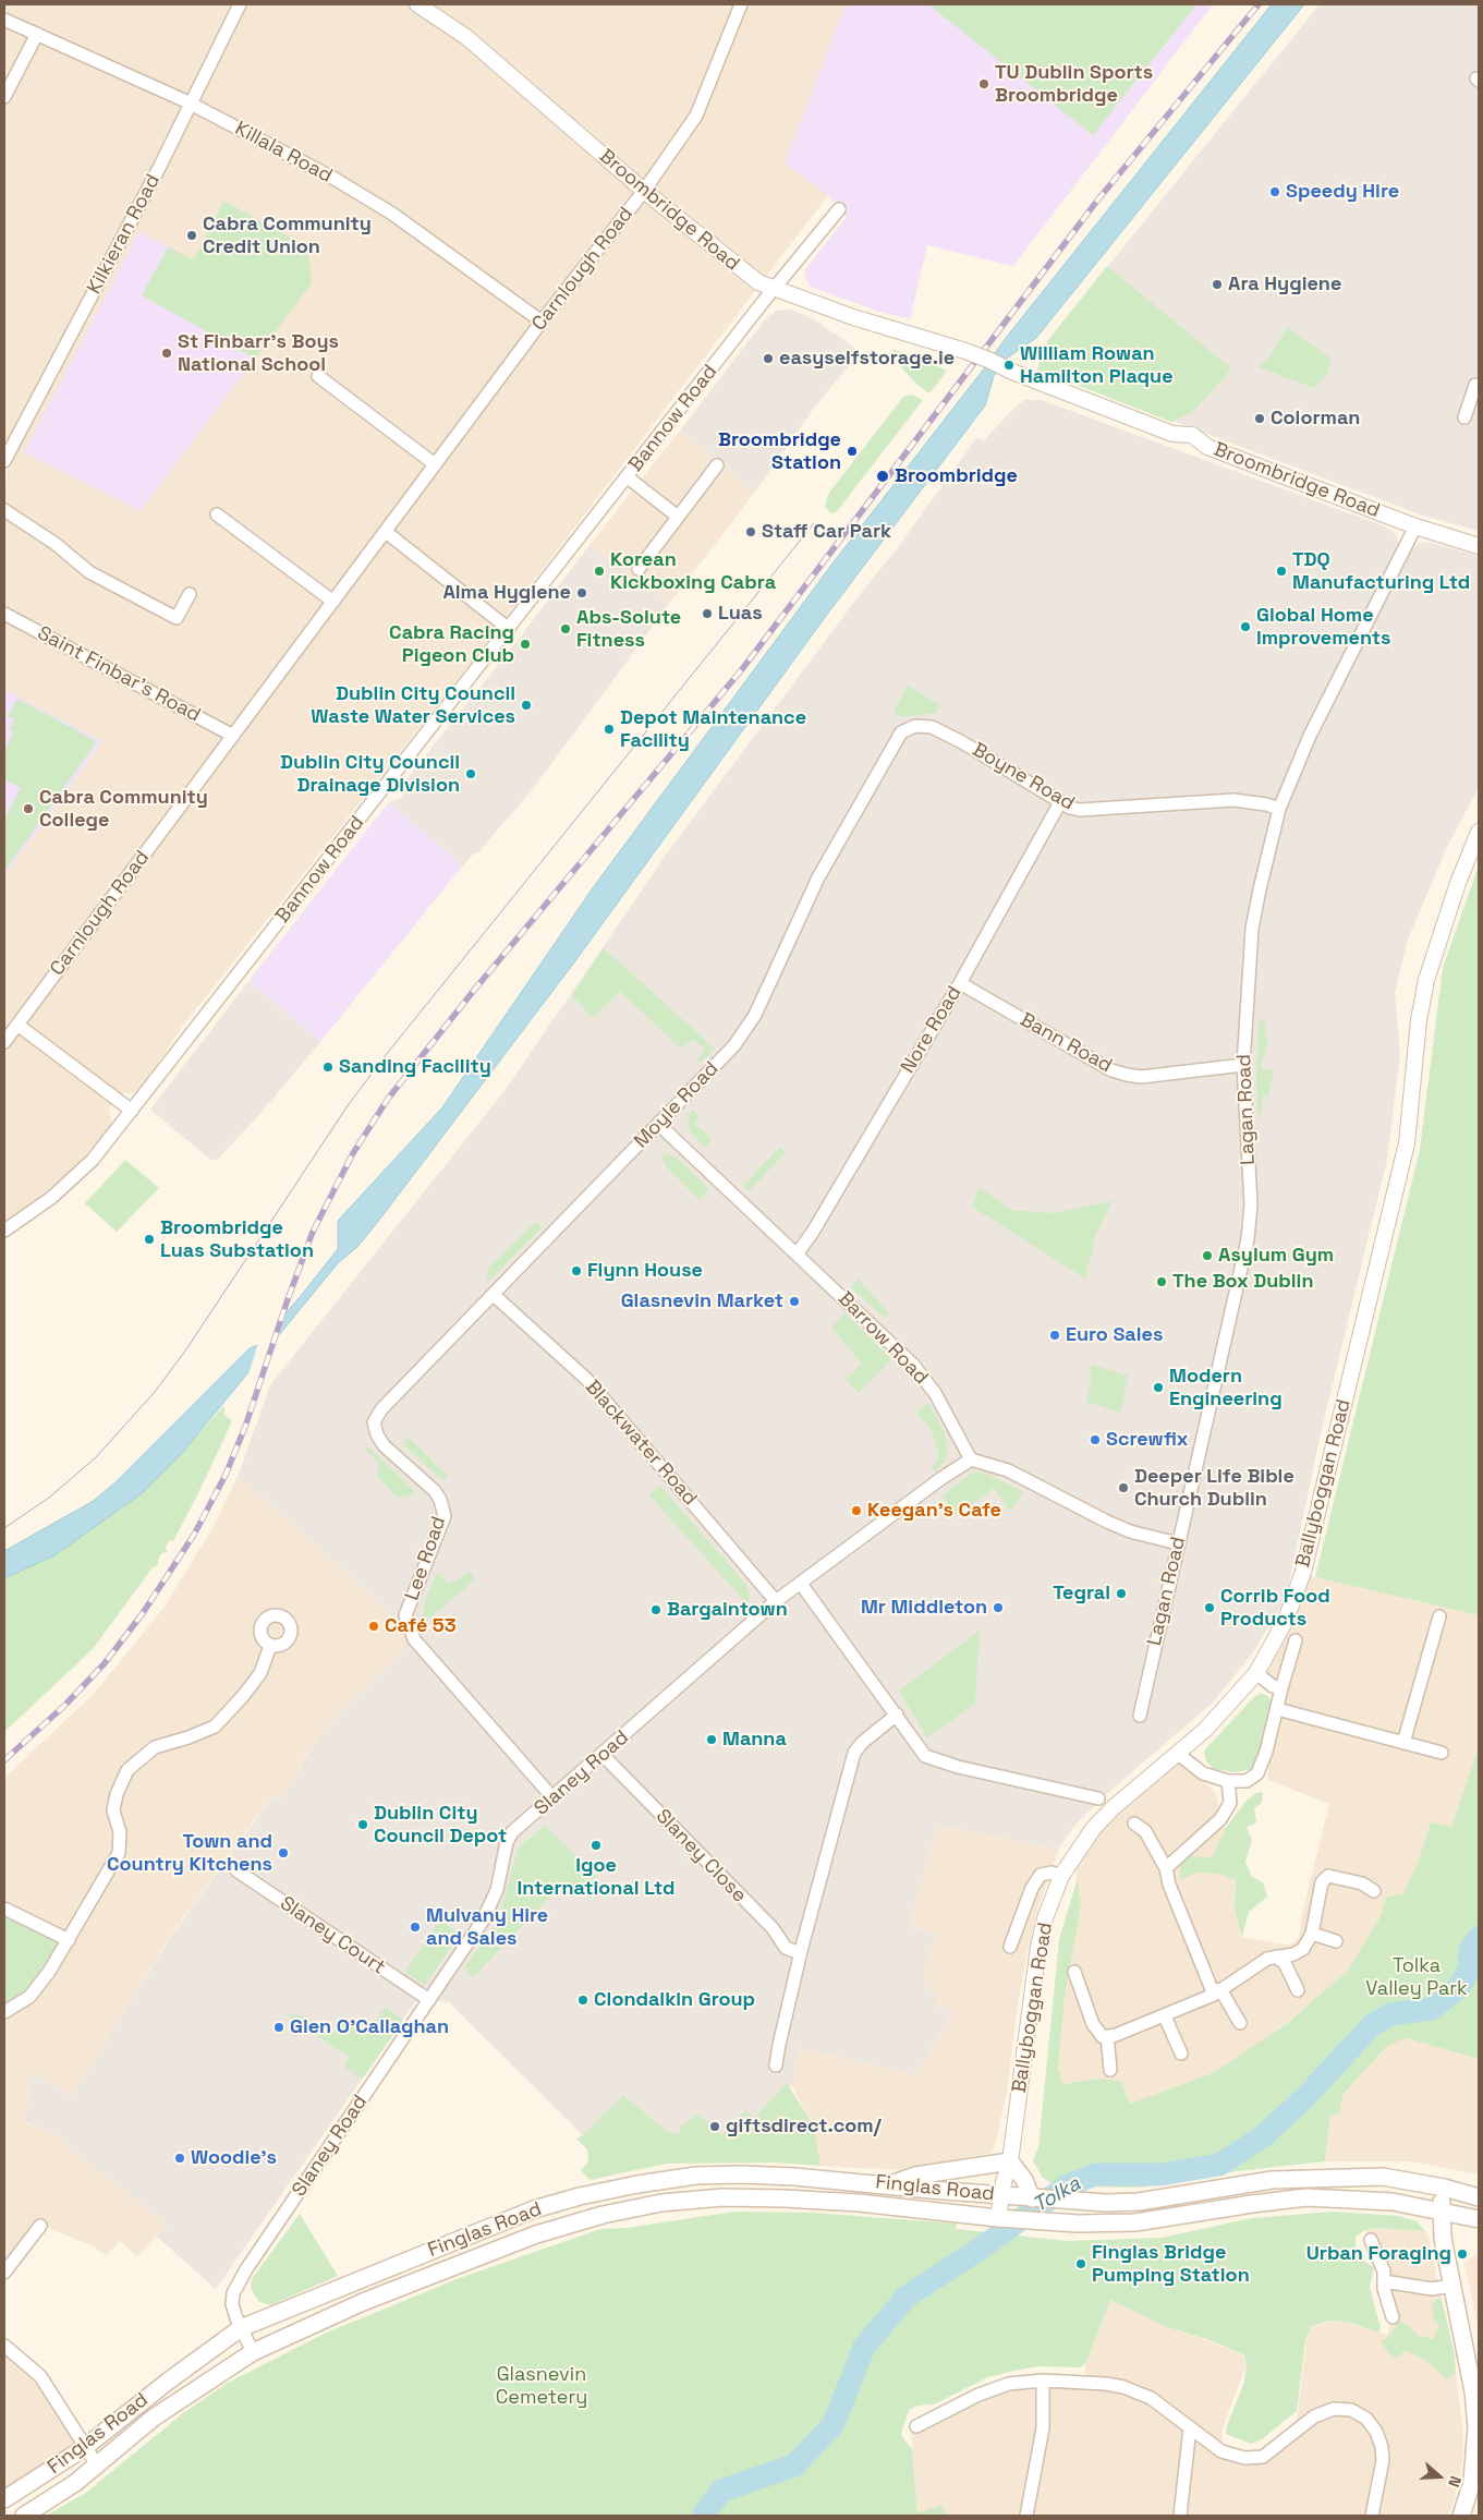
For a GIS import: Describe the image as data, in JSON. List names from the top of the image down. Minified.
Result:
{"streets":{"main road":["Finglas Road"],"street":["Killala Road","Broombridge Road","Kilkieran Road","Carnlough Road","Bannow Road","Saint Finbar's Road","Boyne Road","Nore Road","Bann Road","Moyle Road","Lagan Road","Barrow Road","Blackwater Road","Ballyboggan Road","Lee Road","Slaney Road","Slaney Close","Slaney Court"]},"crossings":[["Killala Road","Kilkieran Road"],["Killala Road","Carnlough Road"],["Broombridge Road","Carnlough Road"],["Broombridge Road","Bannow Road"],["Broombridge Road","Lagan Road"],["Carnlough Road","Saint Finbar's Road"],["Boyne Road","Nore Road"],["Boyne Road","Moyle Road"],["Boyne Road","Lagan Road"],["Nore Road","Bann Road"],["Nore Road","Barrow Road"],["Bann Road","Lagan Road"],["Moyle Road","Barrow Road"],["Moyle Road","Blackwater Road"],["Moyle Road","Lee Road"],["Barrow Road","Slaney Road"],["Blackwater Road","Slaney Road"],["Ballyboggan Road","Finglas Road"],["Lee Road","Slaney Road"],["Slaney Road","Slaney Close"],["Slaney Road","Slaney Court"],["Slaney Road","Finglas Road"]],"water":["Tolka"],"parks":["Tolka Valley Park","Glasnevin Cemetery"],"places":["TU Dublin Sports Broombridge","Speedy Hire","Cabra Community Credit Union","Ara Hygiene","St Finbarr’s Boys National School","easyselfstorage.ie","William Rowan Hamilton Plaque","Colorman","Broombridge Station","Broombridge","Staff Car Park","Korean Kickboxing Cabra","TDQ Manufacturing Ltd","Alma Hygiene","Luas","Global Home Improvements","Abs-Solute Fitness","Cabra Racing Pigeon Club","Dublin City Council Waste Water Services","Depot Maintenance Facility","Dublin City Council Drainage Division","Cabra Community College","Sanding Facility","Broombridge Luas Substation","Asylum Gym","Flynn House","The Box Dublin","Glasnevin Market","Euro Sales","Modern Engineering","Screwfix","Deeper Life Bible Church Dublin","Keegan's Cafe","Tegral","Mr Middleton","Corrib Food Products","Bargaintown","Café 53","Manna","Dublin City Council Depot","Igoe International Ltd","Town and Country Kitchens","Mulvany Hire and Sales","Clondalkin Group","Glen O'Callaghan","giftsdirect.com/","Woodie's","Urban Foraging","Finglas Bridge Pumping Station"],"north":"right"}
